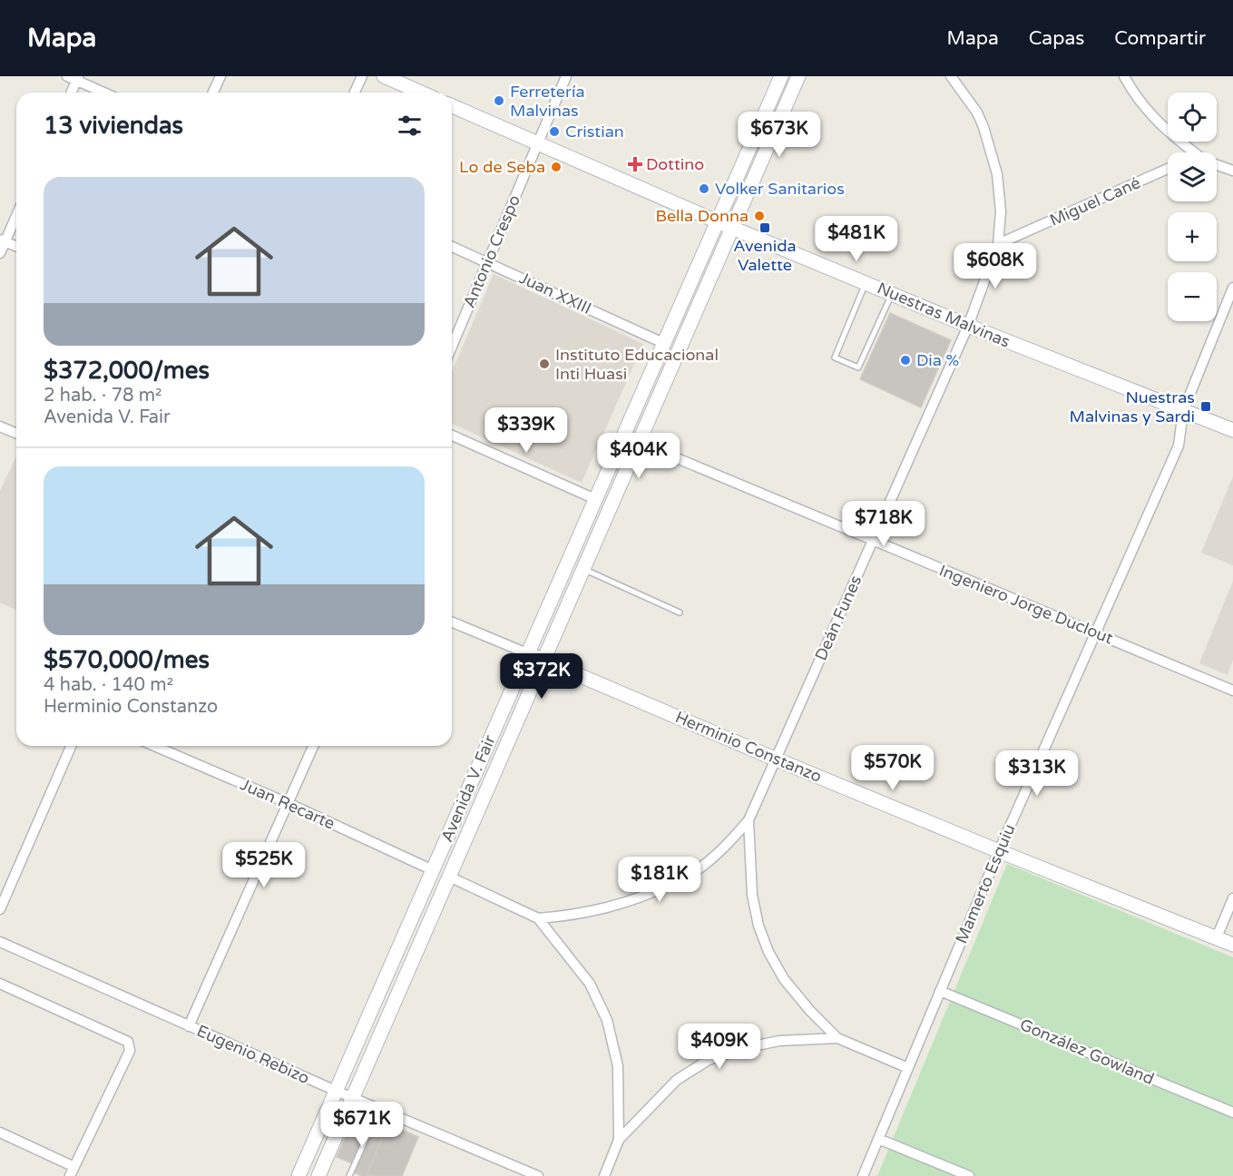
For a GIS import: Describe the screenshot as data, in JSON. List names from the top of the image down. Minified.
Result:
{"streets":{"main road":["Nuestras Malvinas","Herminio Constanzo","Avenida V. Fair"],"street":["Miguel Cané","Antonio Crespo","Juan XXIII","Ingeniero Jorge Duclout","Deán Funes","Juan Recarte","Mamerto Esquiu","González Gowland","Eugenio Rebizo"]},"crossings":[["Miguel Cané","Deán Funes"],["Antonio Crespo","Juan XXIII"],["Antonio Crespo","Nuestras Malvinas"],["Juan XXIII","Avenida V. Fair"],["Nuestras Malvinas","Deán Funes"],["Nuestras Malvinas","Avenida V. Fair"],["Nuestras Malvinas","Mamerto Esquiu"],["Ingeniero Jorge Duclout","Deán Funes"],["Ingeniero Jorge Duclout","Avenida V. Fair"],["Ingeniero Jorge Duclout","Mamerto Esquiu"],["Deán Funes","Herminio Constanzo"],["Herminio Constanzo","Avenida V. Fair"],["Herminio Constanzo","Mamerto Esquiu"],["Avenida V. Fair","Juan Recarte"],["Avenida V. Fair","Eugenio Rebizo"],["Mamerto Esquiu","González Gowland"]],"places":{"other":["Ferretería Malvinas","Cristian","Lo de Seba","Volker Sanitarios","Bella Donna","Dia %","Instituto Educacional Inti Huasi"],"health":["Dottino"],"transit":["Avenida Valette","Nuestras Malvinas y Sardi"]},"page":{"header":"Mapa","nav":["Mapa","Capas","Compartir"],"map_buttons":["+","−"],"heading":"13 viviendas","price":["$673K","$481K","$608K","$339K","$404K","$718K","$372K","$570K","$313K","$525K","$181K","$409K","$671K"],"list":[{"name":"$372,000/mes","note":"2 hab. · 78 m² · Avenida V. Fair"},{"name":"$570,000/mes","note":"4 hab. · 140 m² · Herminio Constanzo"}]}}
